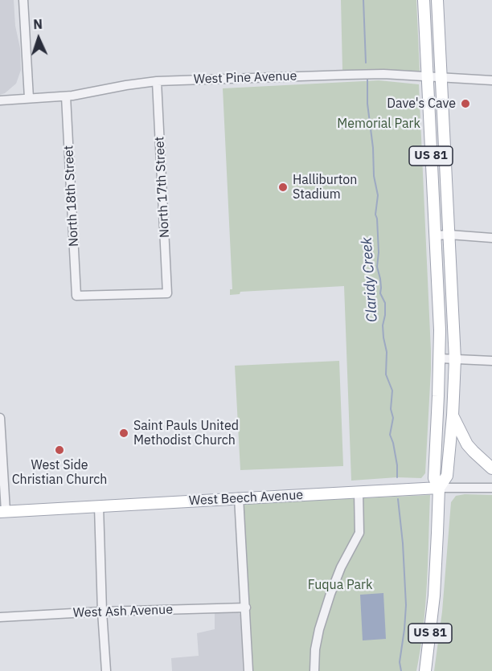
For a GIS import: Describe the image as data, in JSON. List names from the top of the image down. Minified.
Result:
{"streets":{"main road":["US 81","West Beech Avenue"],"street":["West Pine Avenue","North 17th Street","North 18th Street","West Ash Avenue"]},"crossings":[["West Pine Avenue","US 81"],["West Pine Avenue","North 17th Street"],["West Pine Avenue","North 18th Street"],["US 81","West Beech Avenue"],["North 17th Street","North 18th Street"]],"water":["Claridy Creek"],"parks":["Memorial Park","Fuqua Park"],"places":["Dave's Cave","Halliburton Stadium","Saint Pauls United Methodist Church","West Side Christian Church"],"north":"top"}
